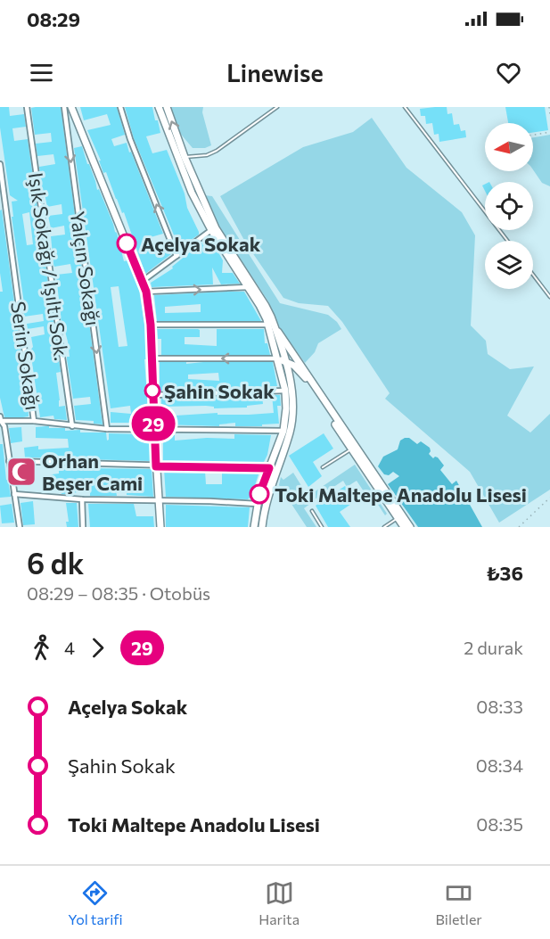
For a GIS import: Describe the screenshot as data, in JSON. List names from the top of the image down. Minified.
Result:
{"streets":{"street":["Işık Sokağı / Işıltı Sok.","Yalçın Sokağı","Serin Sokağı"]},"one_way":["Yalçın Sokağı"],"places":{"other":["Açelya Sokak","Şahin Sokak","Toki Maltepe Anadolu Lisesi"],"mosque":["Orhan Beşer Cami"]},"lines":["bus line 29"],"north":"left","page":{"status":"08:29","header":"Linewise","on_map":"29","heading":["6 dk","08:29 – 08:35 · Otobüs","₺36"],"legs":["4","29","2 durak"],"list":[{"name":"Açelya Sokak","value":"08:33"},{"name":"Şahin Sokak","value":"08:34"},{"name":"Toki Maltepe Anadolu Lisesi","value":"08:35"}],"tabs":["Yol tarifi","Harita","Biletler"]}}
